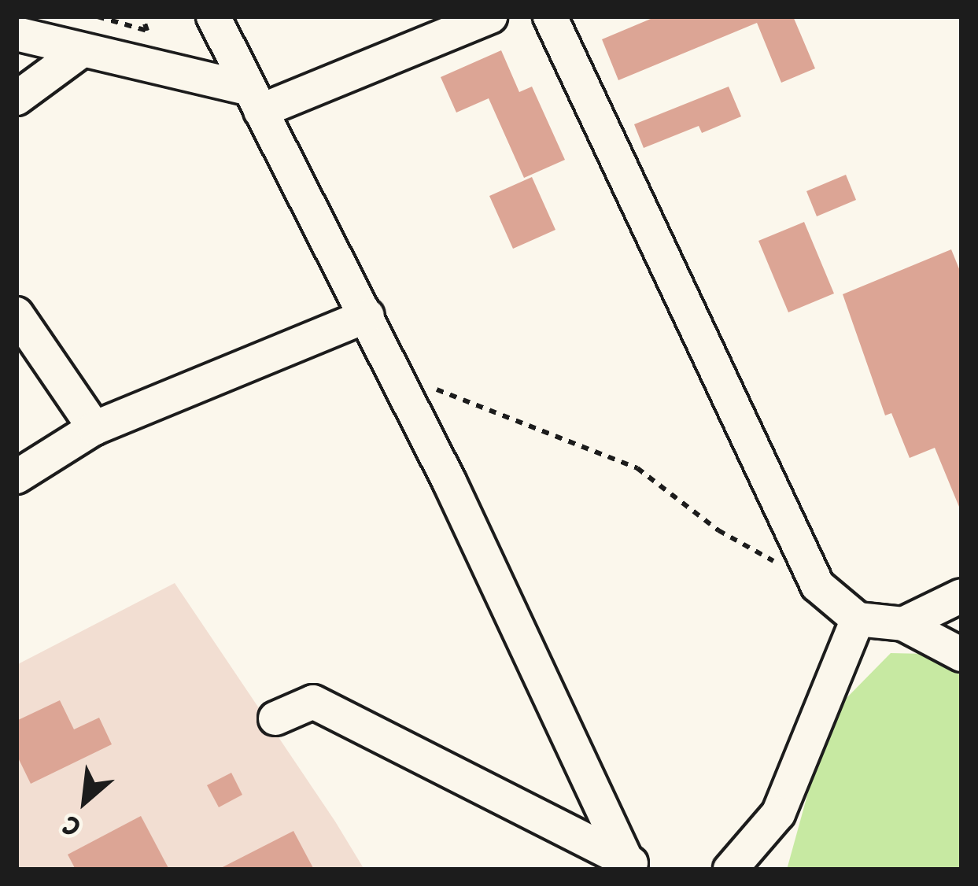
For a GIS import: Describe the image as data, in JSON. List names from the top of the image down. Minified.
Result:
{"north":"bottom left"}
